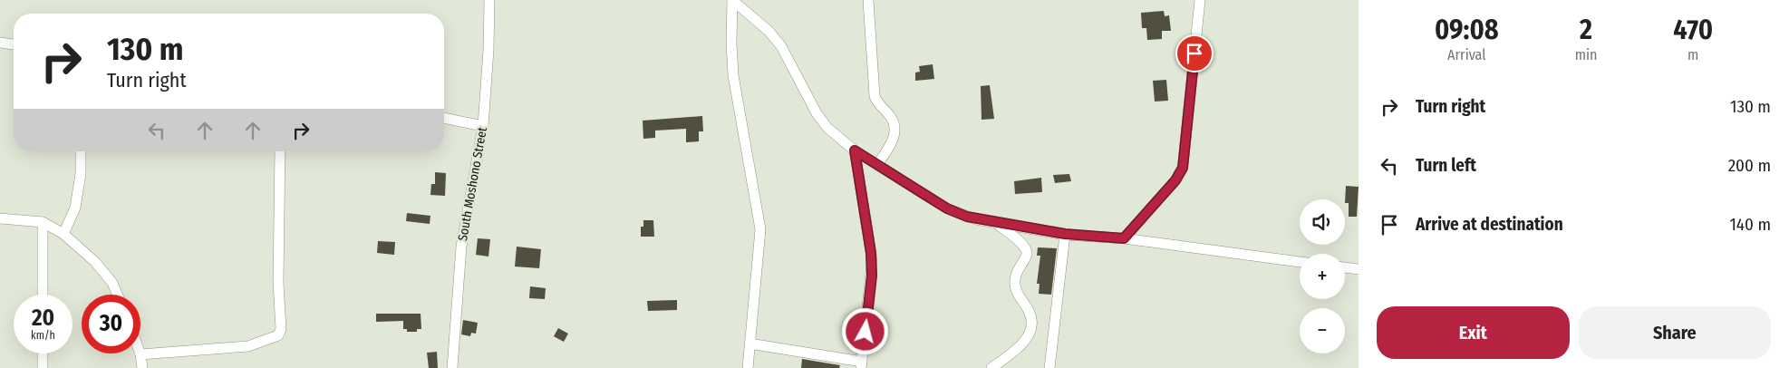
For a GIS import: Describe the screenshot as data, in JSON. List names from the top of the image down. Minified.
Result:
{"streets":{"street":["South Moshono Street"]},"page":{"eta":["09:08","Arrival","2","min","470","m"],"turn":["130 m","Turn right"],"list":[{"name":"Turn right","value":"130 m"},{"name":"Turn left","value":"200 m"},{"name":"Arrive at destination","value":"140 m"}],"map_buttons":["+","−"],"speed":"20 km/h","limit":"30","buttons":["Exit","Share"]}}
